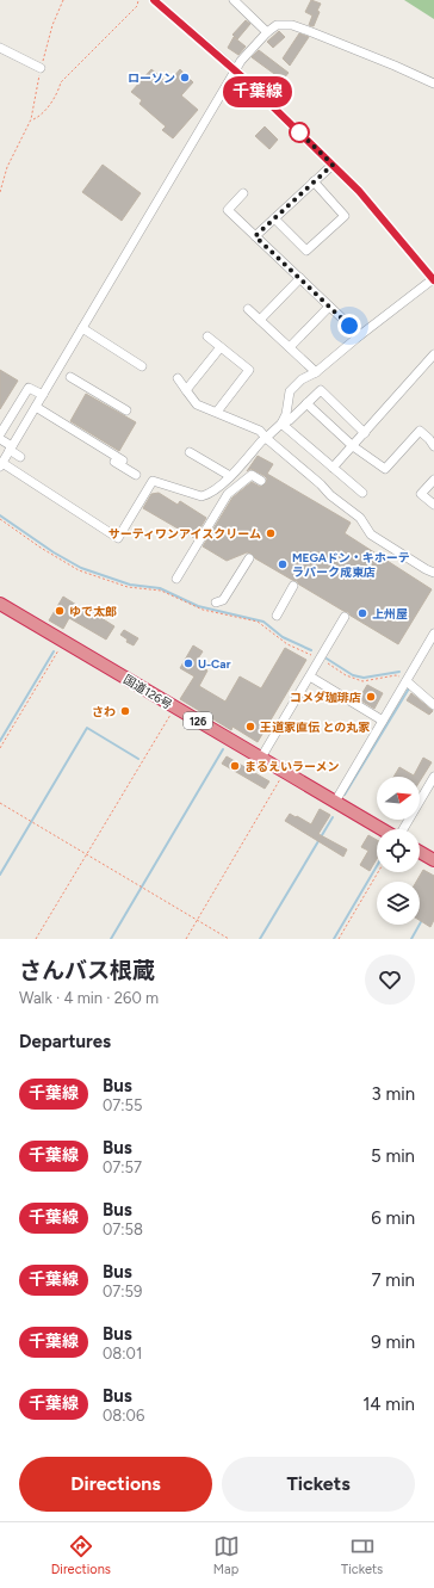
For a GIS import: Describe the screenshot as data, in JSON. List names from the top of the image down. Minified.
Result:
{"streets":{"highway":["国道126号","126"]},"places":["ローソン","サーティワンアイスクリーム","MEGAドン・キホーテ ラパーク成東店","ゆで太郎","上州屋","U-Car","コメダ珈琲店","さわ","王道家直伝 との丸家","まるえいラーメン"],"lines":["bus line 千葉線"],"north":"right","page":{"on_map":"千葉線","heading":[["さんバス根蔵","Walk · 4 min · 260 m"],"Departures"],"list":[{"mark":"千葉線","name":"Bus","note":"07:55","value":"3 min"},{"mark":"千葉線","name":"Bus","note":"07:57","value":"5 min"},{"mark":"千葉線","name":"Bus","note":"07:58","value":"6 min"},{"mark":"千葉線","name":"Bus","note":"07:59","value":"7 min"},{"mark":"千葉線","name":"Bus","note":"08:01","value":"9 min"},{"mark":"千葉線","name":"Bus","note":"08:06","value":"14 min"}],"buttons":["Directions","Tickets"],"tabs":["Directions","Map","Tickets"]}}
